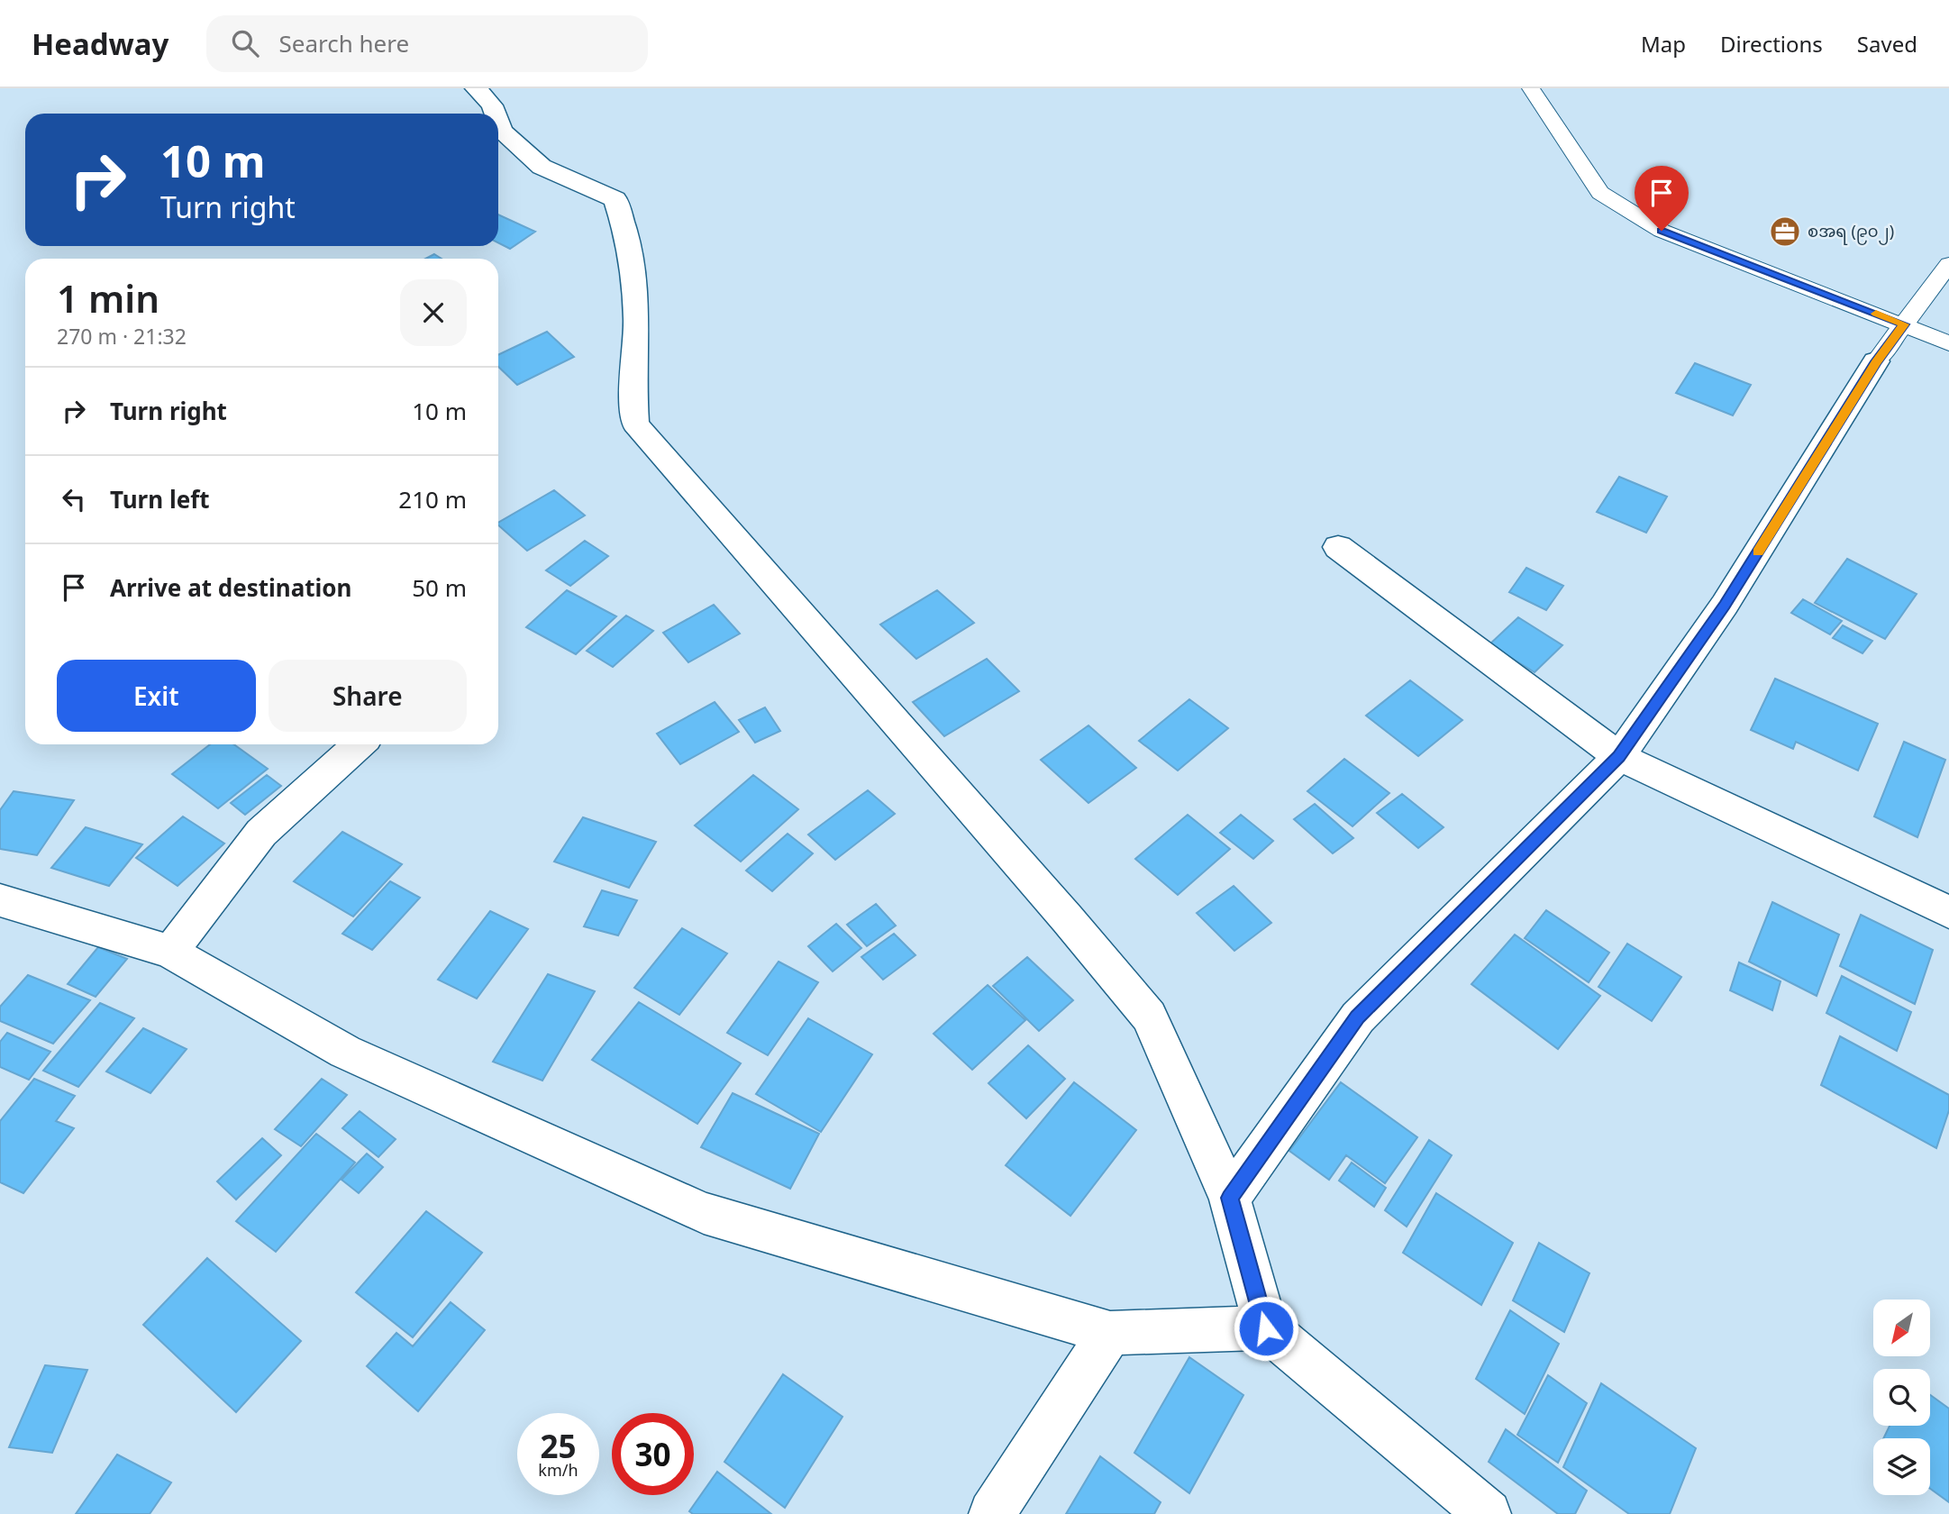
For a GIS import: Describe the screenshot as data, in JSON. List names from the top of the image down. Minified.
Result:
{"places":{"office":["စအရ (၉၀၂)"]},"north":"bottom left","page":{"header":"Headway","search":"Search here","nav":["Map","Directions","Saved"],"turn":["10 m","Turn right"],"heading":["1 min","270 m · 21:32"],"list":[{"name":"Turn right","value":"10 m"},{"name":"Turn left","value":"210 m"},{"name":"Arrive at destination","value":"50 m"}],"buttons":["Exit","Share"],"speed":"25 km/h","limit":"30"}}
